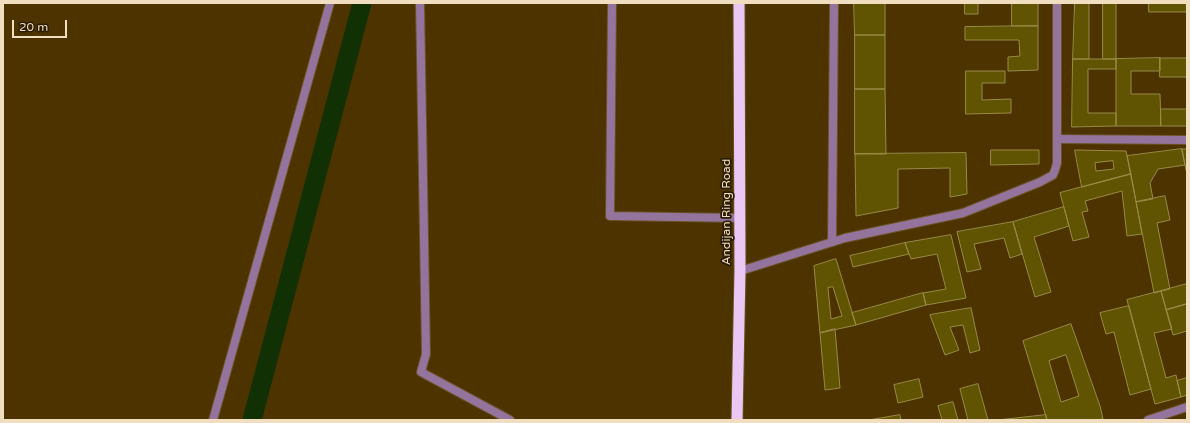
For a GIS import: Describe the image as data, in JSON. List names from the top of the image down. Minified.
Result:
{"streets":{"highway":["Andijan Ring Road"]},"scale_bar":"20 m"}
